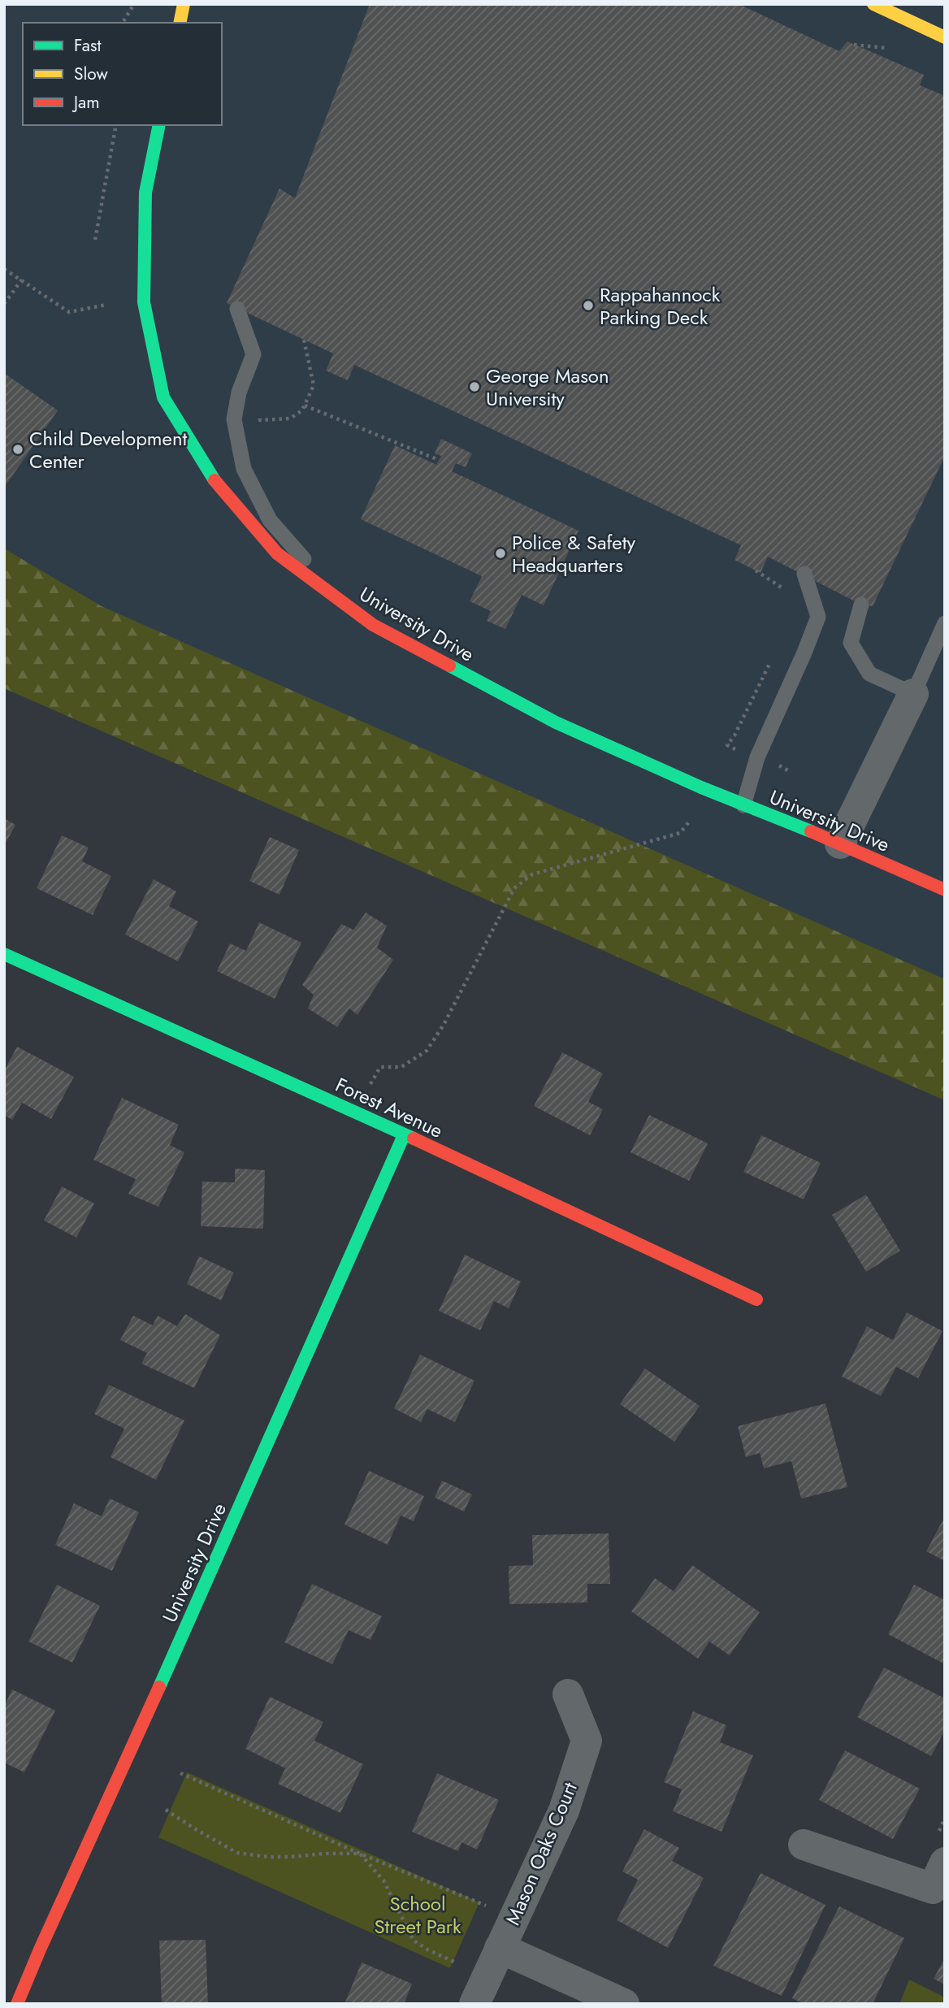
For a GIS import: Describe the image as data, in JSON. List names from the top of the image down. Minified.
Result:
{"streets":{"street":["University Drive","Forest Avenue","Mason Oaks Court"]},"crossings":[["University Drive","Forest Avenue"]],"parks":["School Street Park"],"places":["Rappahannock Parking Deck","George Mason University","Child Development Center","Police & Safety Headquarters"],"legend":["Fast","Slow","Jam"]}
